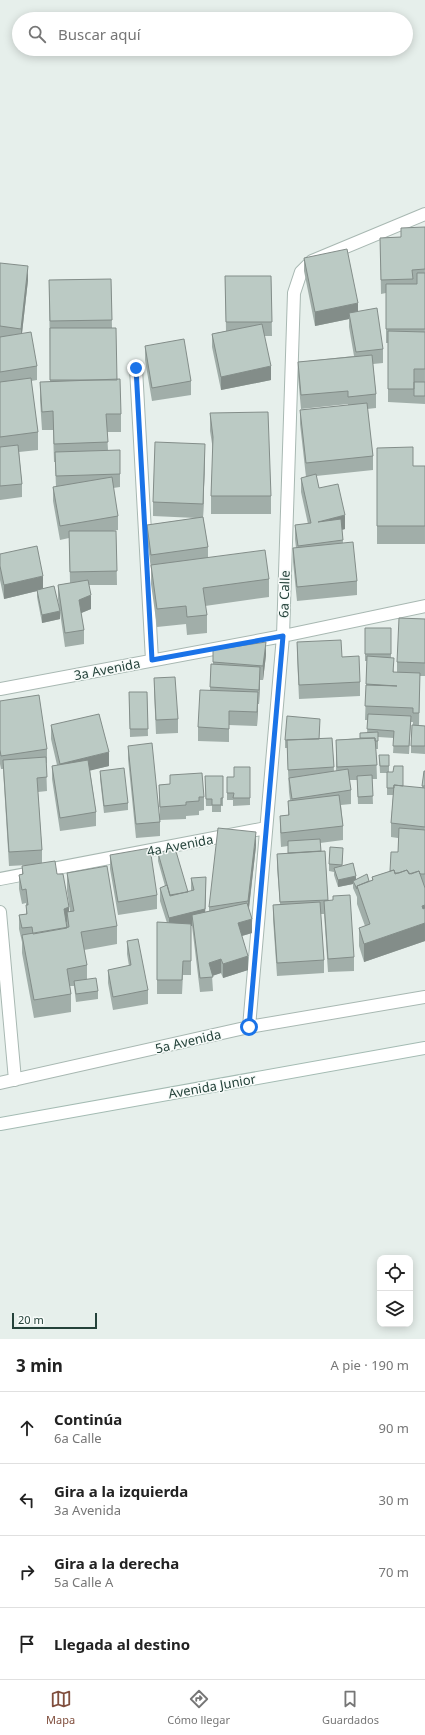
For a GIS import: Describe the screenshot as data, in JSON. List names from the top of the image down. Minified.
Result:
{"streets":{"street":["6a Calle","3a Avenida","4a Avenida","5a Avenida","Avenida Junior"]},"crossings":[["6a Calle","3a Avenida"],["6a Calle","4a Avenida"],["6a Calle","5a Avenida"]],"scale_bar":"20 m","page":{"search":"Buscar aquí","scale":"20 m","heading":["3 min","A pie · 190 m"],"list":[["Continúa","6a Calle","90 m"],["Gira a la izquierda","3a Avenida","30 m"],["Gira a la derecha","5a Calle A","70 m"],"Llegada al destino"],"nav":["Mapa","Cómo llegar","Guardados"]}}
